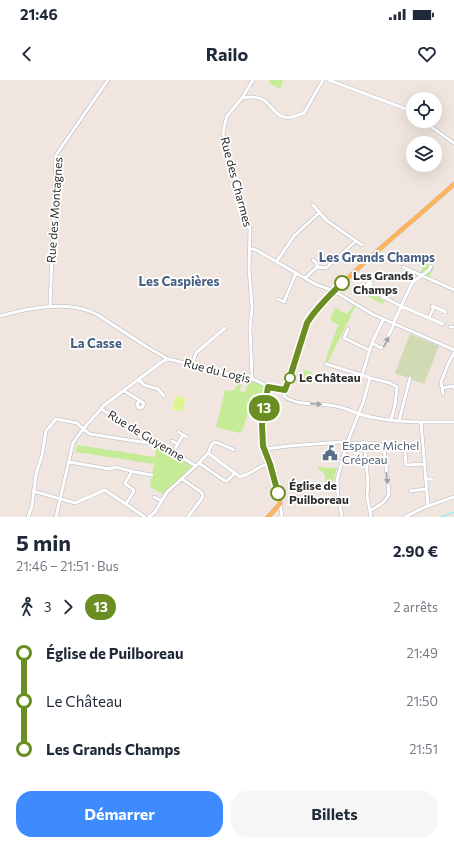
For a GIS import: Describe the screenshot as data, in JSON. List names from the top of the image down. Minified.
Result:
{"streets":{"street":["Rue des Charmes","Rue des Montagnes","Rue du Logis","Rue de Guyenne"]},"crossings":[["Rue des Charmes","Rue du Logis"],["Rue des Montagnes","Rue du Logis"],["Rue du Logis","Rue de Guyenne"]],"districts":["Les Grands Champs","Les Caspières","La Casse"],"places":{"other":["Les Grands Champs","Le Château","Église de Puilboreau"],"public building":["Espace Michel Crépeau"]},"lines":["bus line 13"],"page":{"status":"21:46","header":"Railo","on_map":"13","heading":["5 min","21:46 – 21:51 · Bus","2.90 €"],"legs":["3","13","2 arrêts"],"list":[{"name":"Église de Puilboreau","value":"21:49"},{"name":"Le Château","value":"21:50"},{"name":"Les Grands Champs","value":"21:51"}],"buttons":["Démarrer","Billets"]}}
